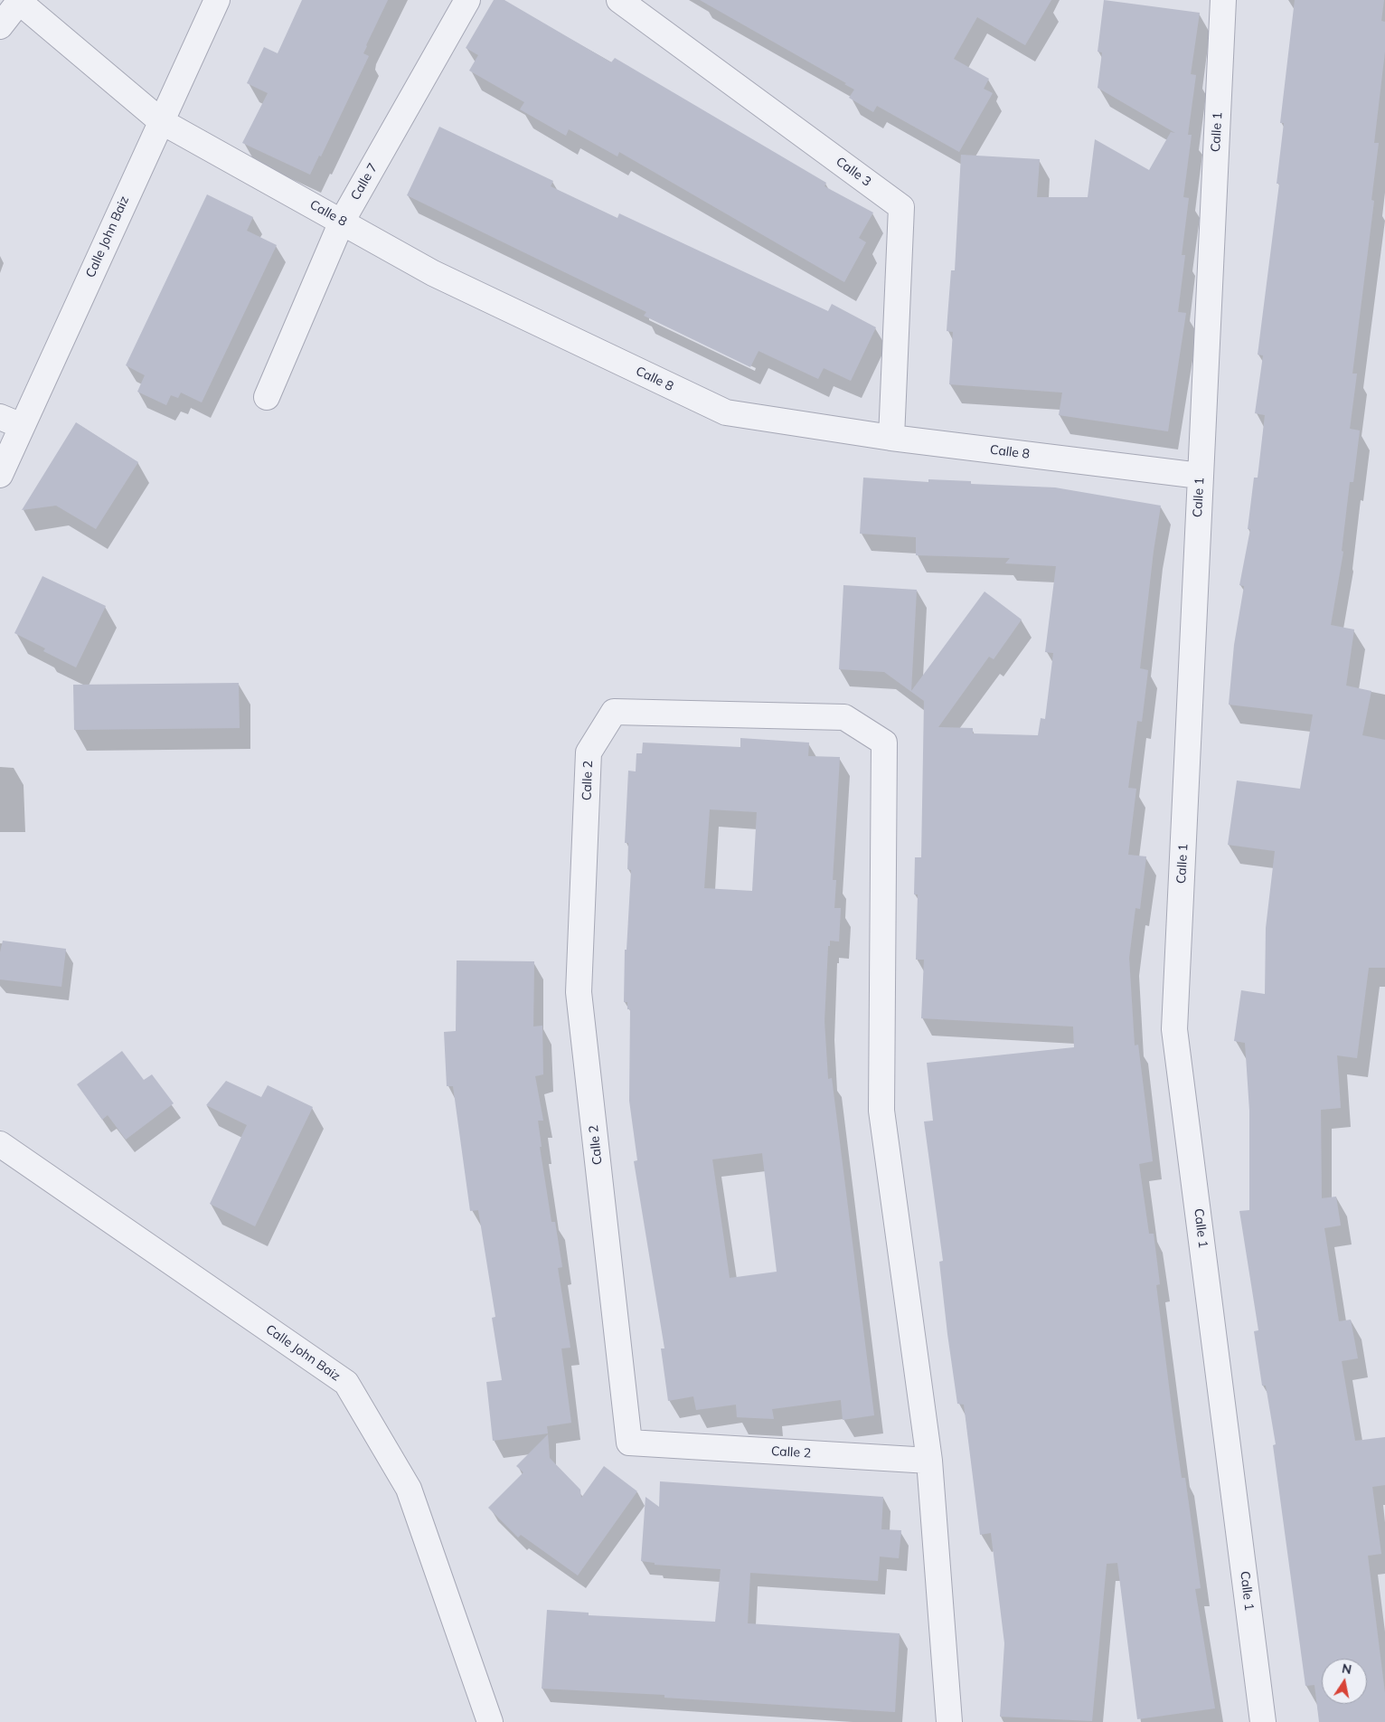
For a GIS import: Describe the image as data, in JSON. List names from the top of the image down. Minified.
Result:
{"streets":{"street":["Calle 1","Calle 3","Calle 7","Calle 8","Calle John Baiz","Calle 2"]},"crossings":[["Calle 1","Calle 8"],["Calle 3","Calle 8"],["Calle 7","Calle 8"],["Calle 8","Calle John Baiz"]],"north":"top"}
